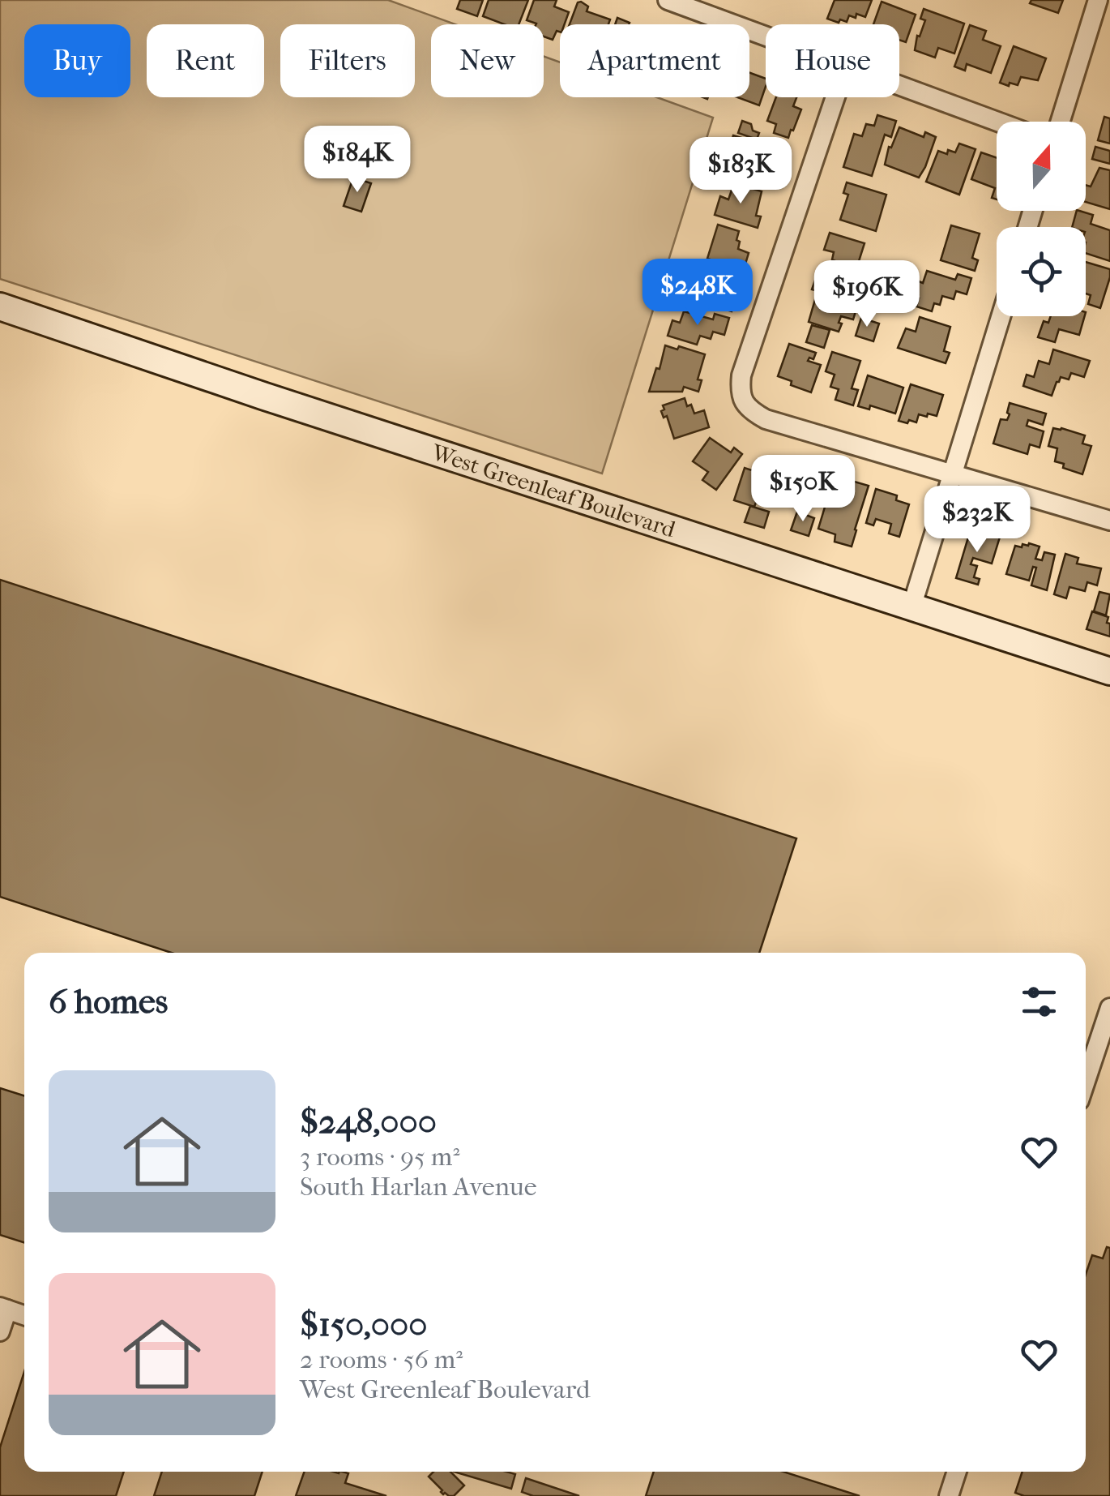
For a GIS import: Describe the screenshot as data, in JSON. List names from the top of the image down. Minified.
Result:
{"streets":{"street":["West Greenleaf Boulevard"]},"north":"top","page":{"chip":["Buy","Rent","Filters","New","Apartment","House"],"price":["$184K","$183K","$248K","$196K","$150K","$232K"],"heading":"6 homes","list":[{"name":"$248,000","note":"3 rooms · 95 m² · South Harlan Avenue"},{"name":"$150,000","note":"2 rooms · 56 m² · West Greenleaf Boulevard"}]}}
